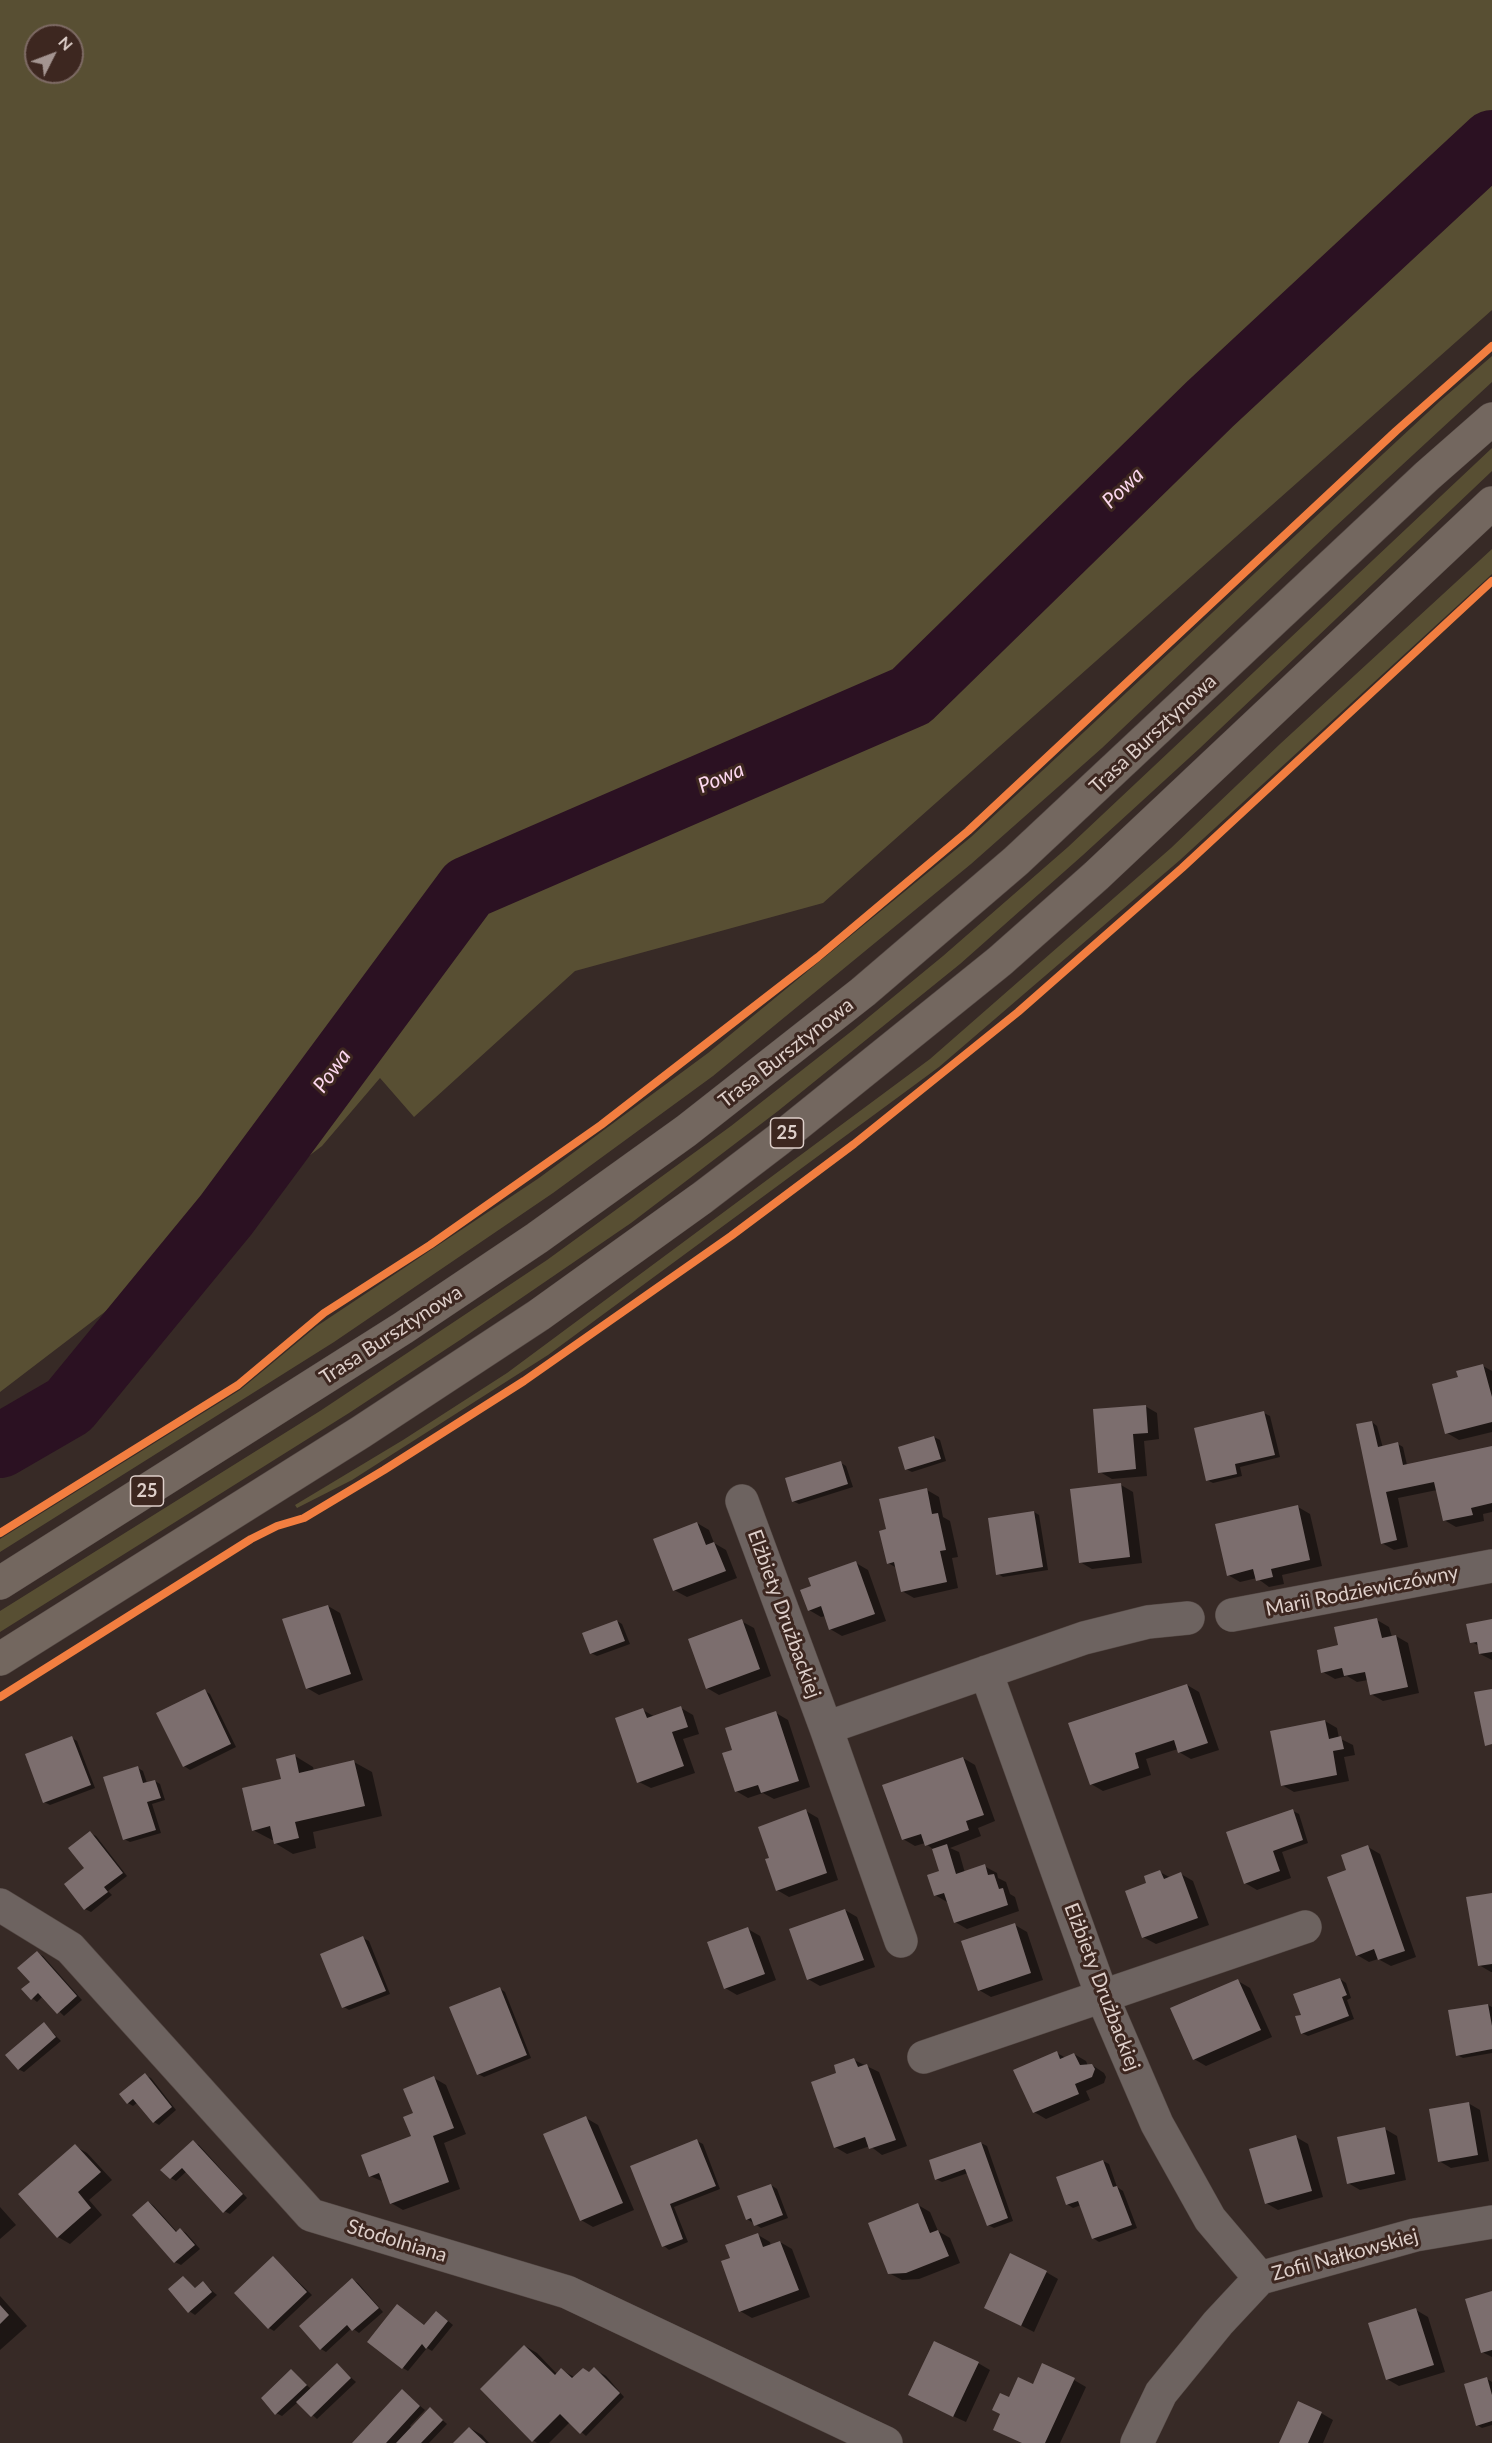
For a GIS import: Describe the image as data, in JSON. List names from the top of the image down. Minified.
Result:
{"streets":{"main road":["Trasa Bursztynowa","25"],"street":["Marii Rodziewiczówny","Elżbiety Drużbackiej","Stodolniana","Zofii Nałkowskiej"]},"crossings":[["Elżbiety Drużbackiej","Zofii Nałkowskiej"]],"water":["Powa"],"north":"top right"}
